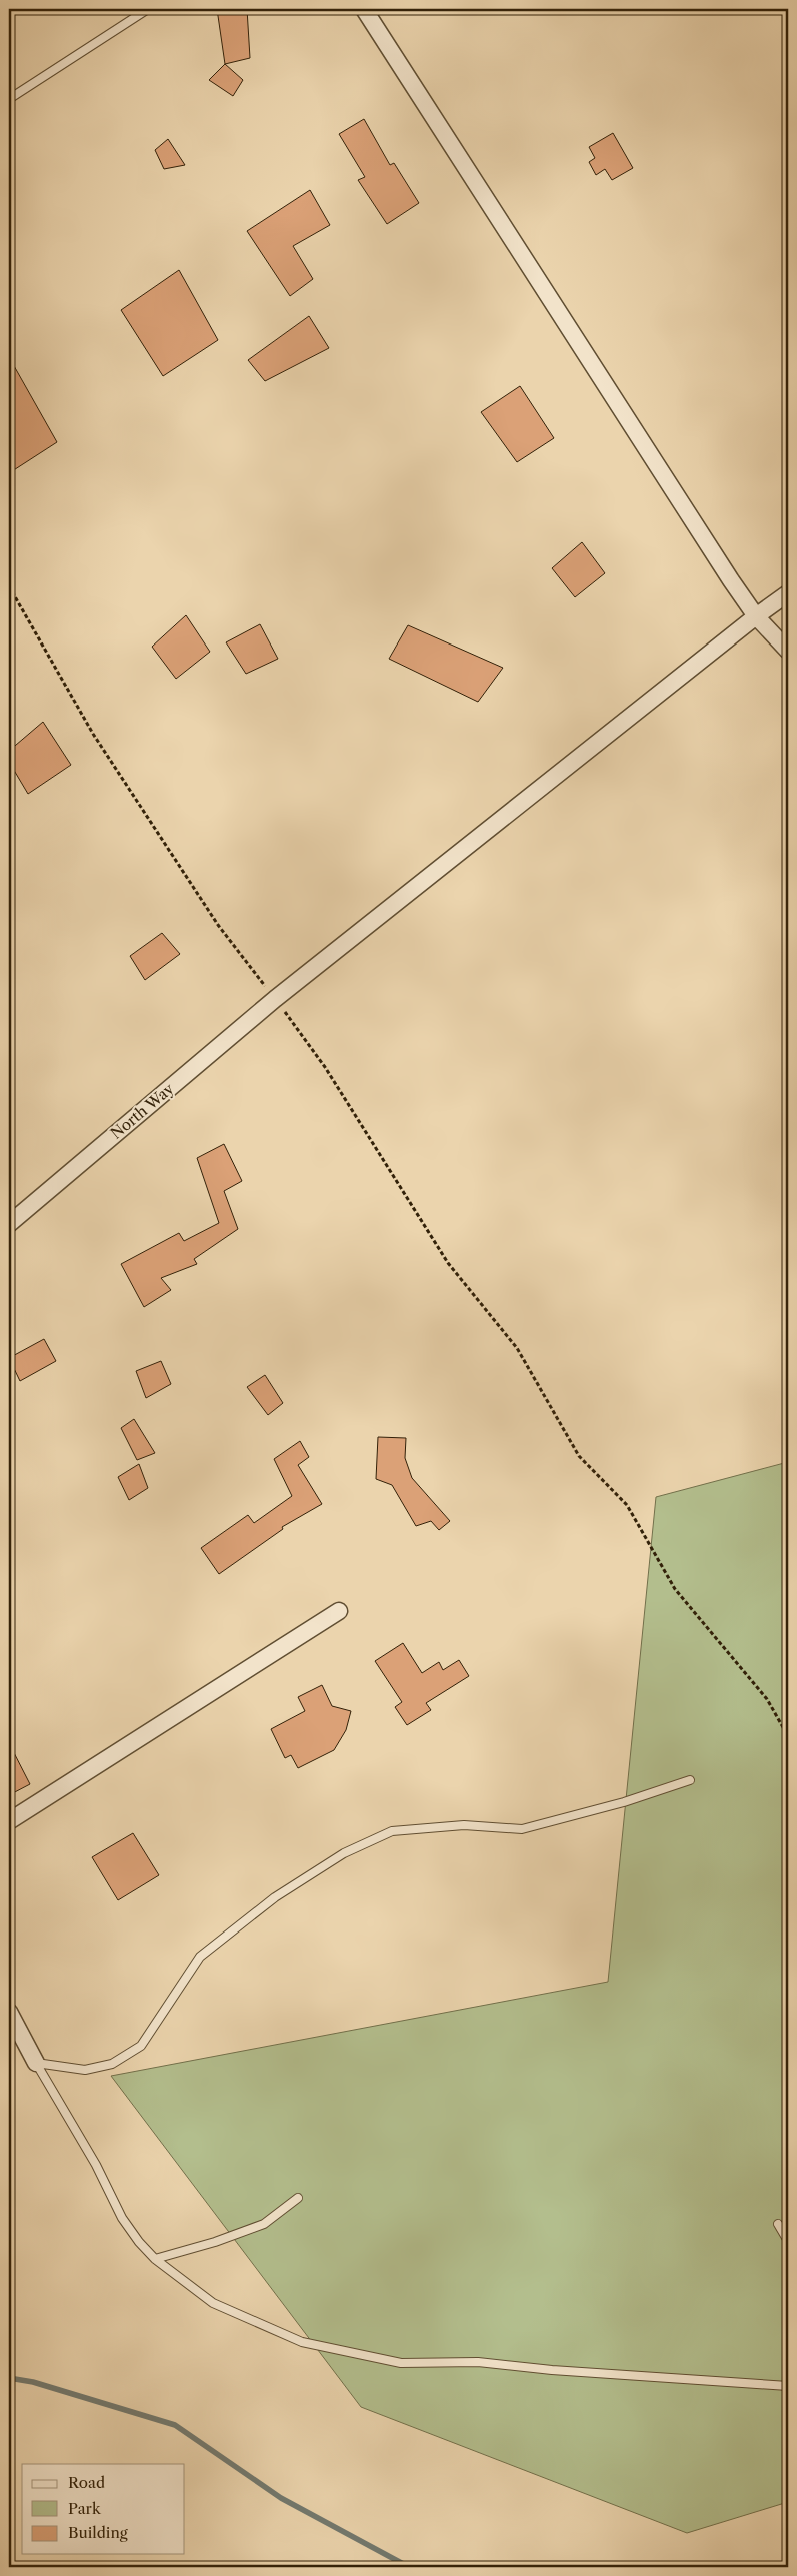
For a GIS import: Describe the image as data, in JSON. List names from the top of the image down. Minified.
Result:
{"streets":{"street":["North Way"]},"legend":["Road","Park","Building"]}
